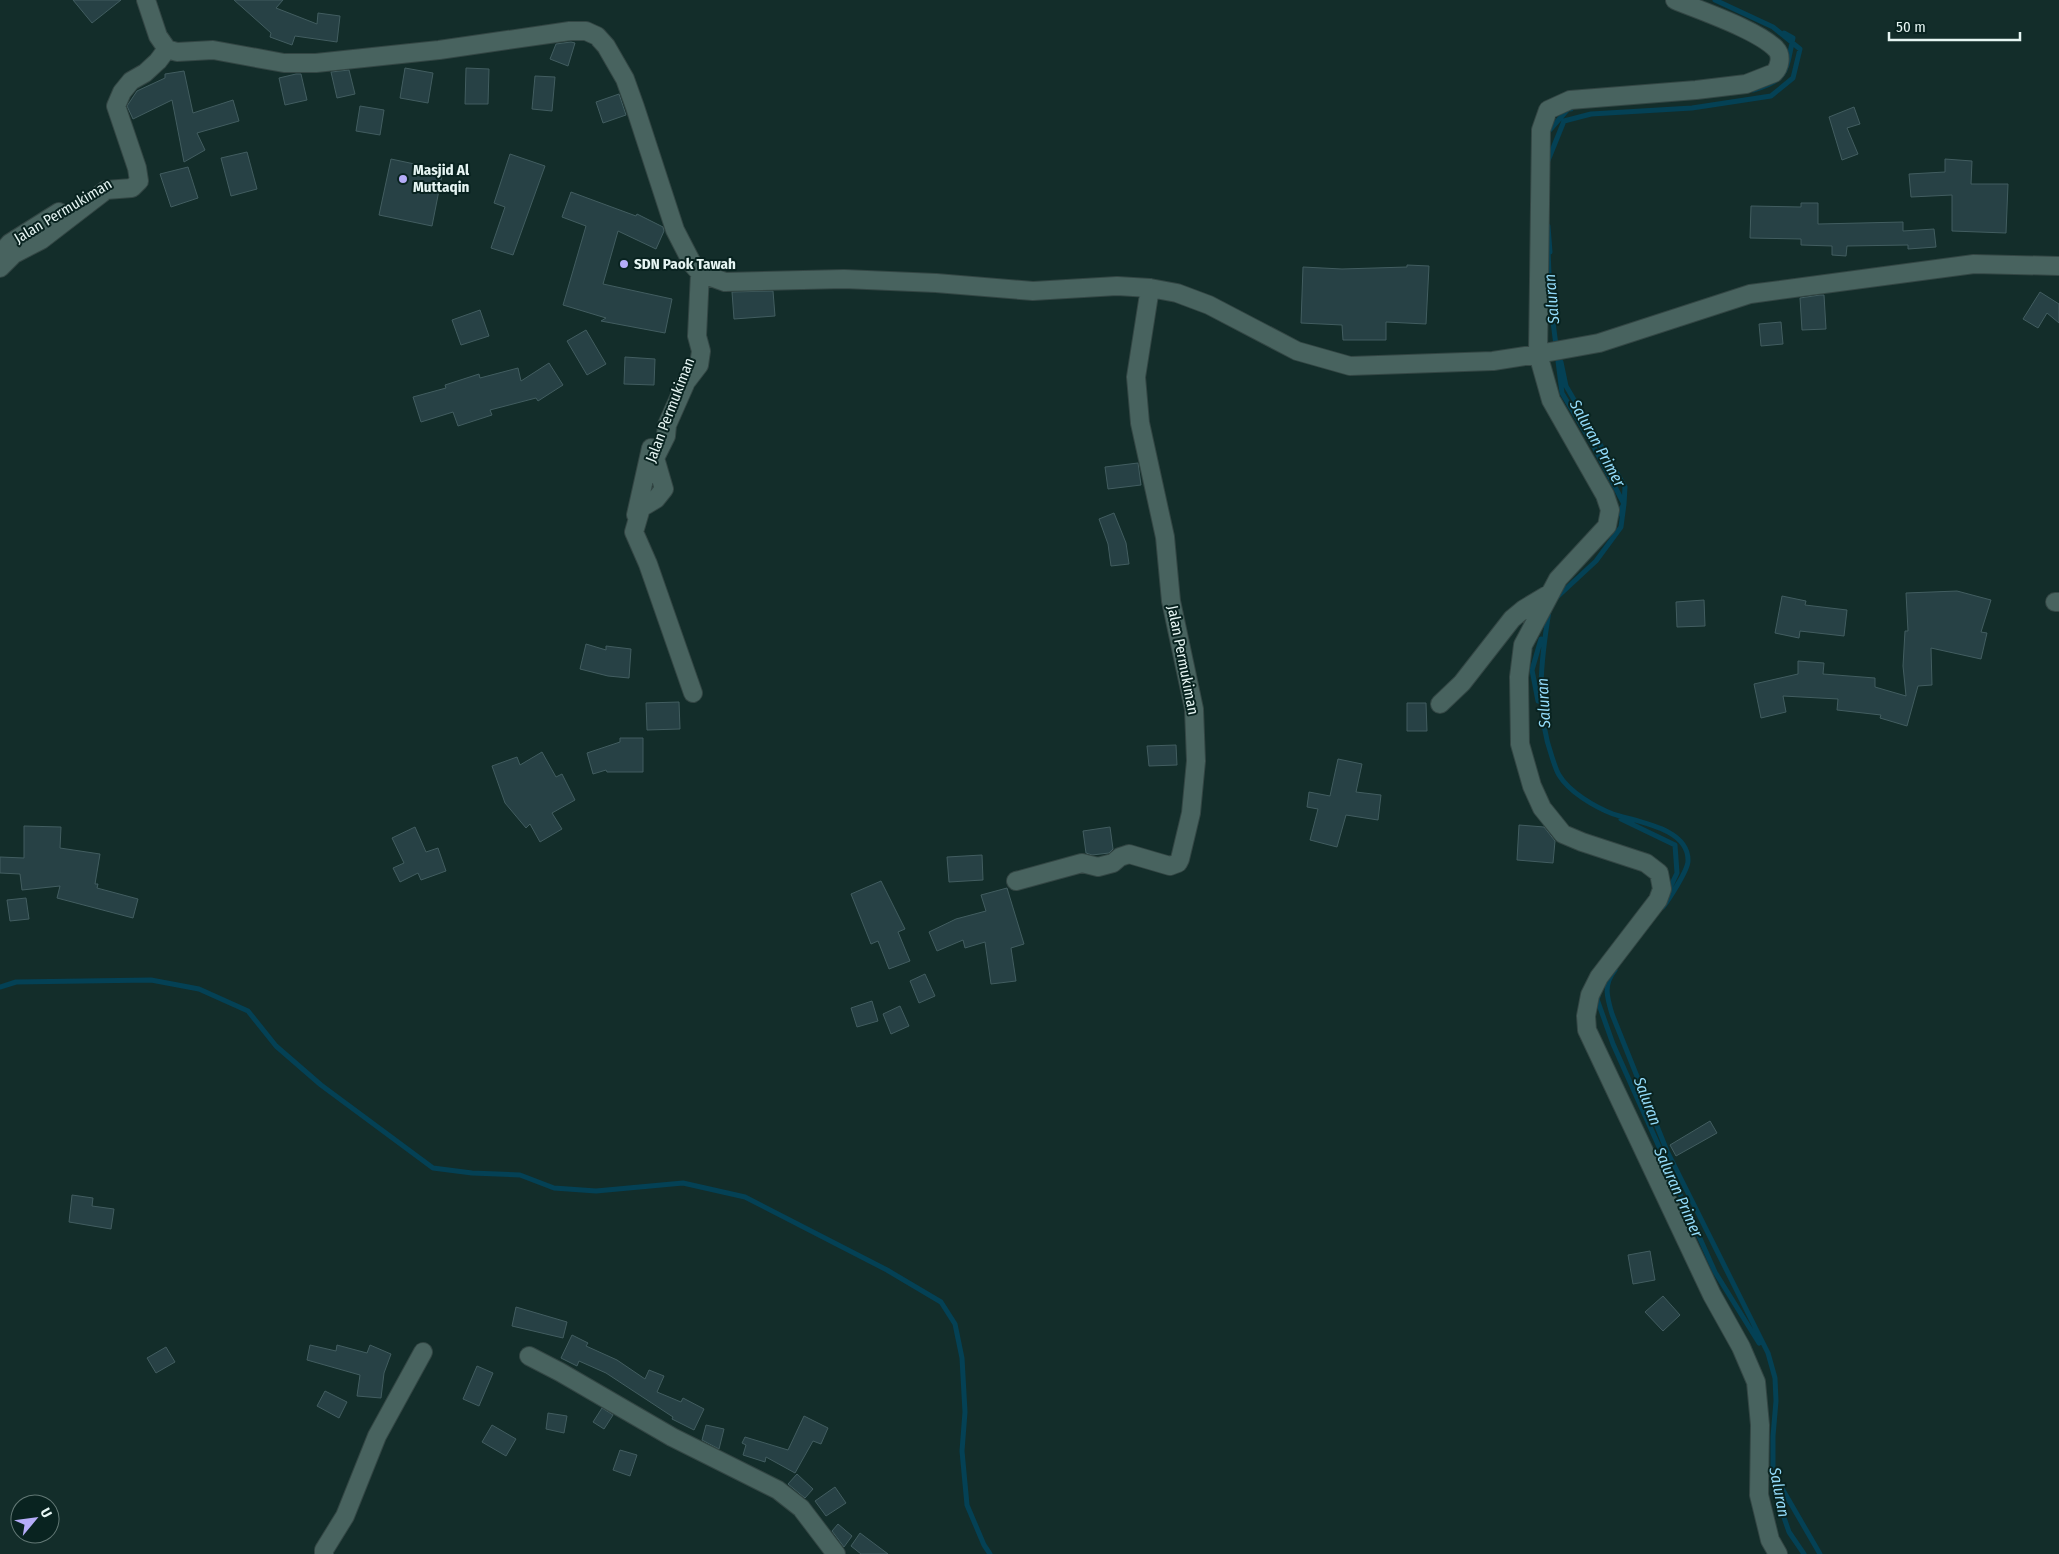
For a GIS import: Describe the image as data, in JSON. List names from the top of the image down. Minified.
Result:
{"streets":{"street":["Jalan Permukiman"]},"water":["Saluran","Saluran Primer"],"places":["Masjid Al Muttaqin","SDN Paok Tawah"],"scale_bar":"50 m","north":"top right"}
